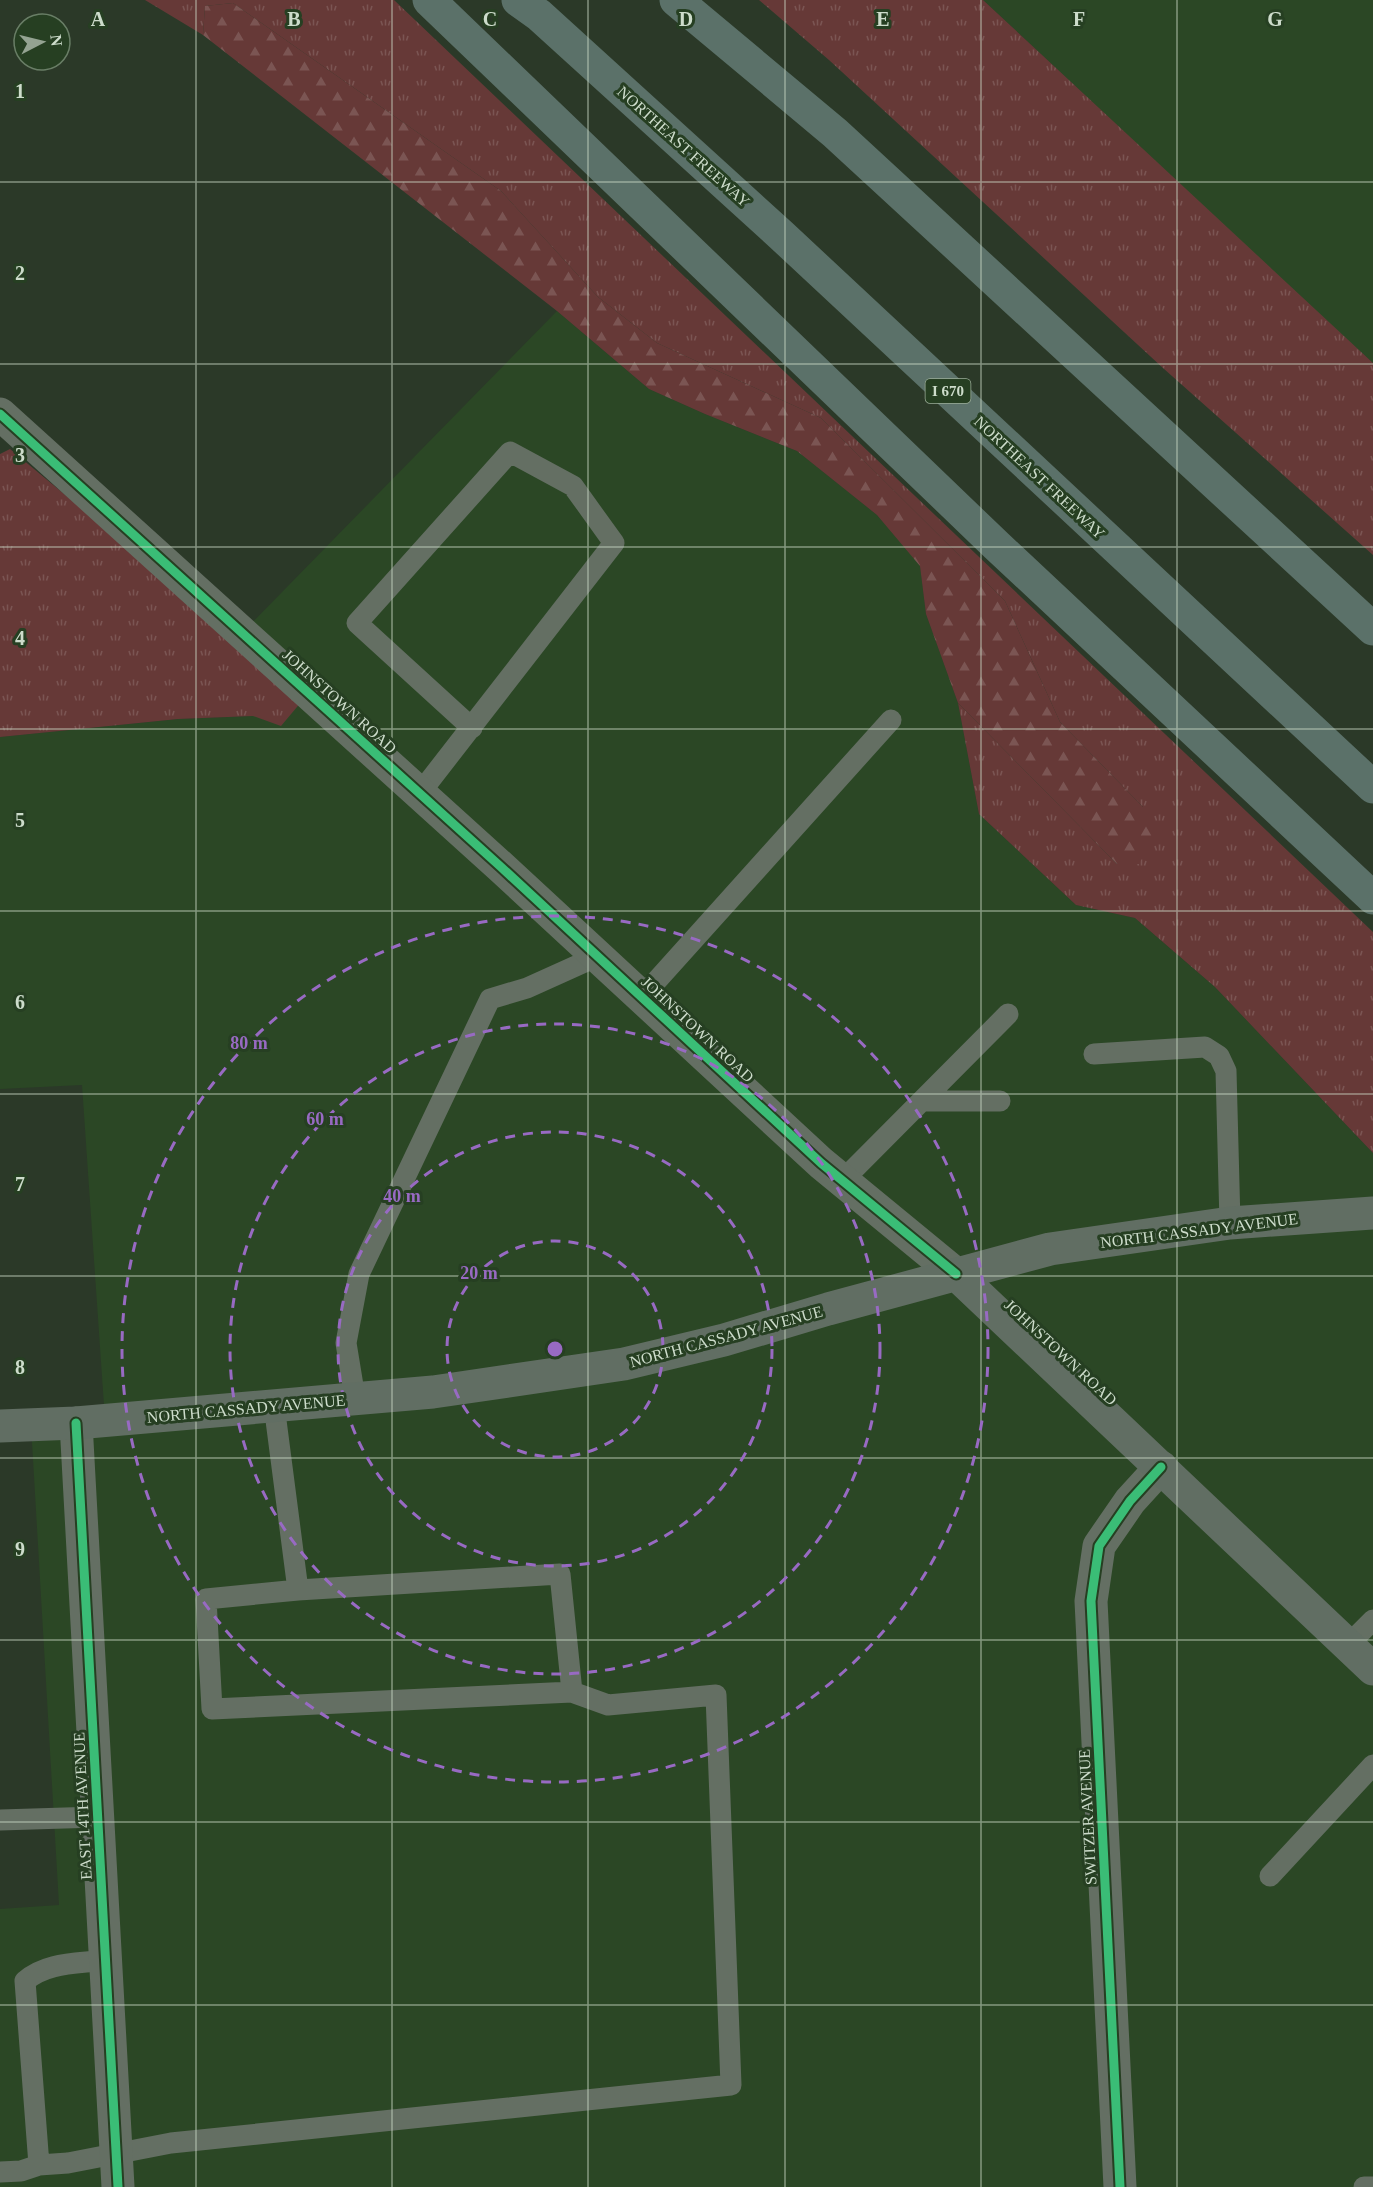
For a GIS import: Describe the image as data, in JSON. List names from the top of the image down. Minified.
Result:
{"streets":{"highway":["NORTHEAST FREEWAY","I 670"],"main road":["JOHNSTOWN ROAD","NORTH CASSADY AVENUE"],"street":["EAST 14TH AVENUE","SWITZER AVENUE"]},"crossings":[["JOHNSTOWN ROAD","NORTH CASSADY AVENUE"],["JOHNSTOWN ROAD","SWITZER AVENUE"],["NORTH CASSADY AVENUE","EAST 14TH AVENUE"]],"north":"right","grid":{"columns":["A","B","C","D","E","F","G"],"rows":["1","2","3","4","5","6","7","8","9"]},"rings":["80 m","60 m","40 m","20 m"]}
